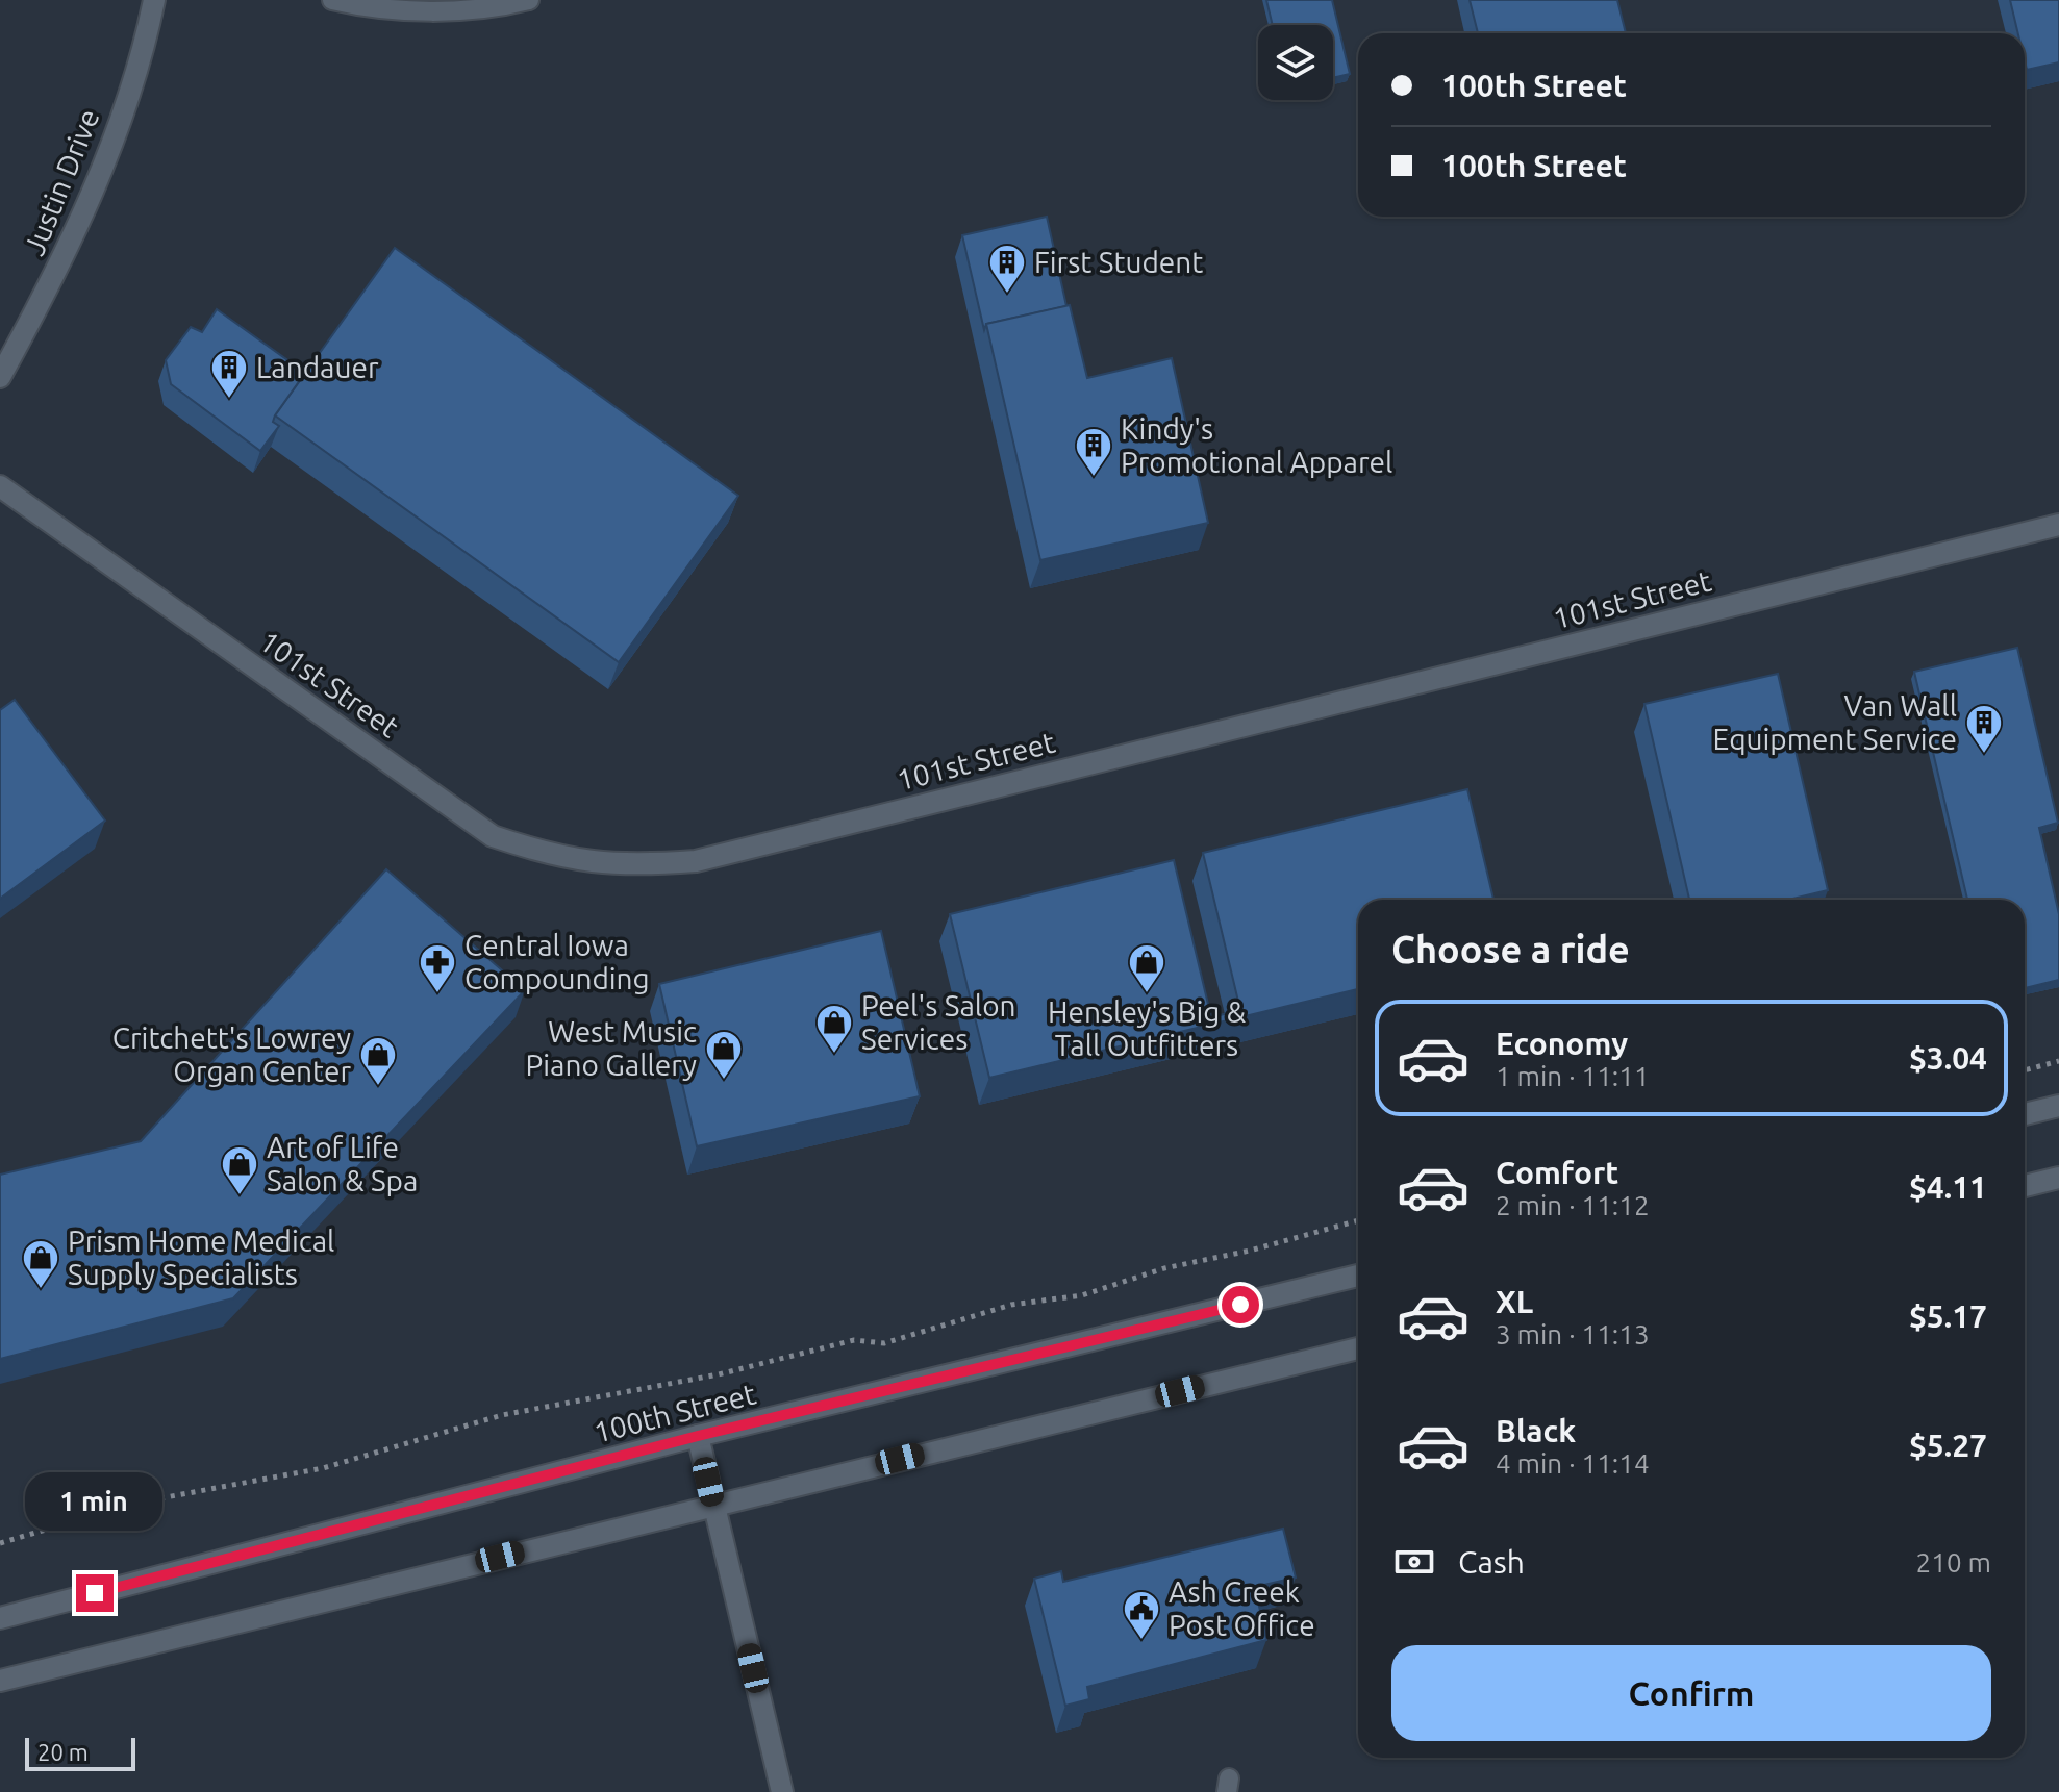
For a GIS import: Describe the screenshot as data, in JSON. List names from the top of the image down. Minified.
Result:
{"streets":{"street":["Justin Drive","101st Street","100th Street"]},"places":{"building":["First Student","Landauer","Kindy's Promotional Apparel","Van Wall Equipment Service"],"pharmacy":["Central Iowa Compounding"],"shop":["Hensley's Big & Tall Outfitters","Peel's Salon Services","West Music Piano Gallery","Critchett's Lowrey Organ Center","Art of Life Salon & Spa","Prism Home Medical Supply Specialists"],"public building":["Ash Creek Post Office"]},"scale_bar":"20 m","page":{"banner":["100th Street","100th Street"],"heading":"Choose a ride","list":[{"name":"Economy","note":"1 min · 11:11","value":"$3.04"},{"name":"Comfort","note":"2 min · 11:12","value":"$4.11"},{"name":"XL","note":"3 min · 11:13","value":"$5.17"},{"name":"Black","note":"4 min · 11:14","value":"$5.27"}],"bubble":"1 min","pay":["Cash","210 m"],"buttons":"Confirm","scale":"20 m"}}
